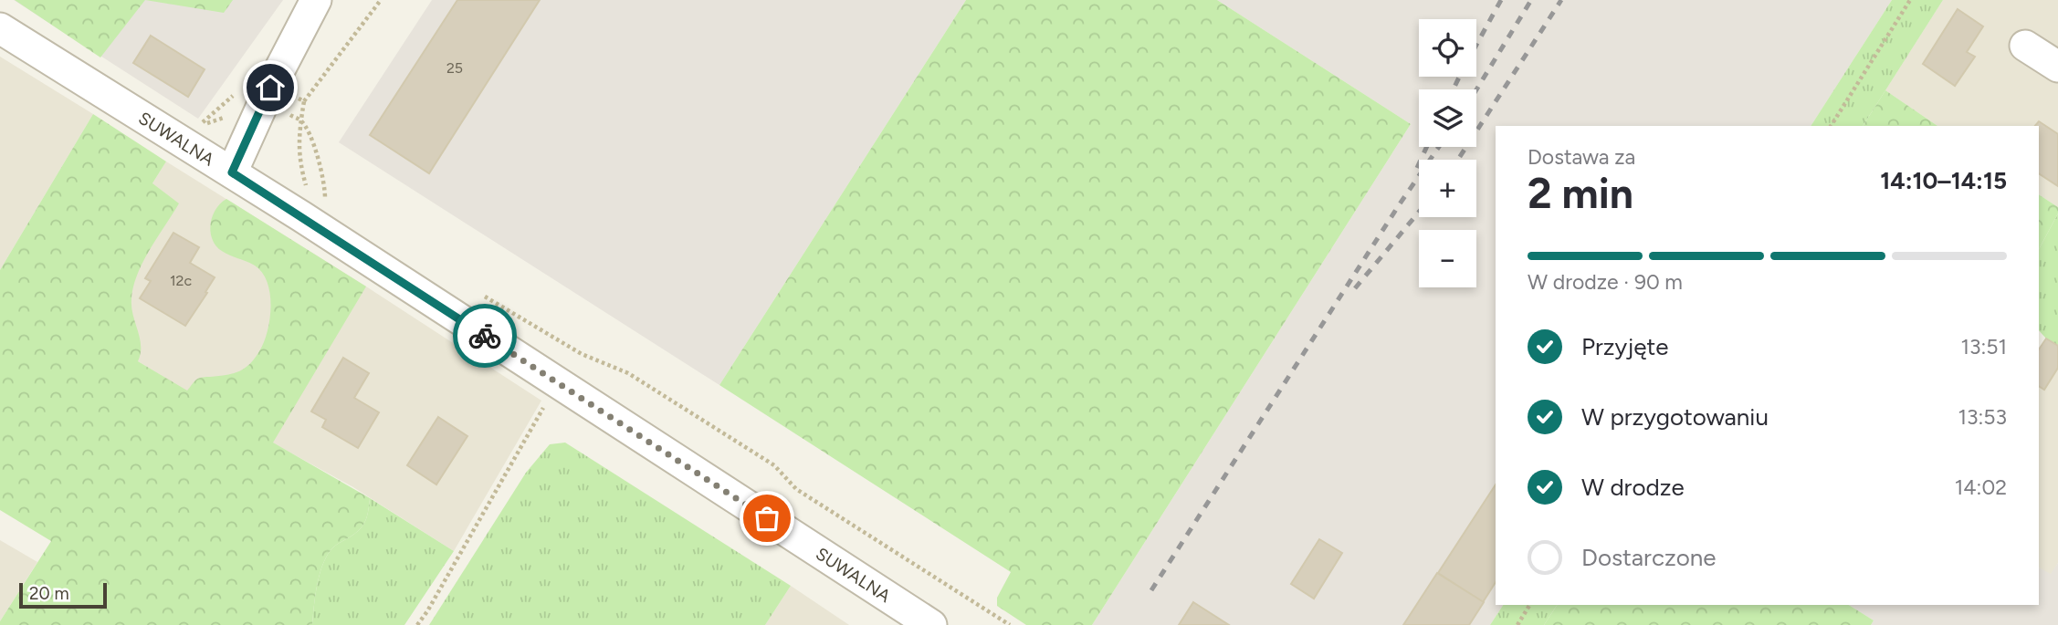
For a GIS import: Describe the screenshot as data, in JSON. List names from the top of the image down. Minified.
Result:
{"streets":{"street":["SUWALNA"]},"house_numbers":["25","12c"],"scale_bar":"20 m","page":{"map_buttons":["+","−"],"heading":["2 min","Dostawa za","14:10–14:15"],"bar":"W drodze · 90 m","list":[["Przyjęte","13:51"],["W przygotowaniu","13:53"],["W drodze","14:02"],"Dostarczone"],"scale":"20 m"}}
